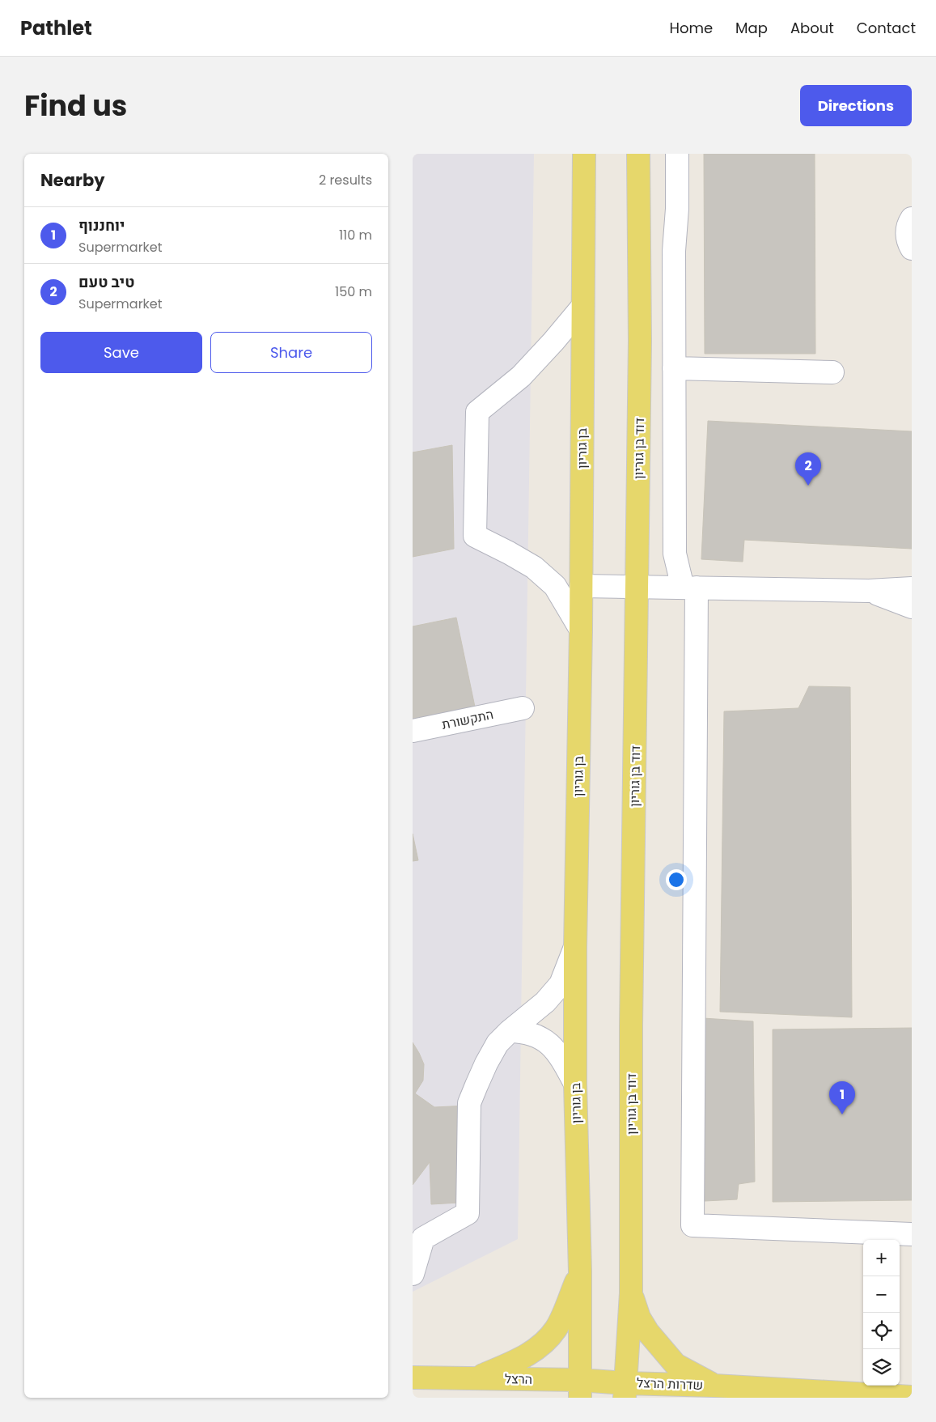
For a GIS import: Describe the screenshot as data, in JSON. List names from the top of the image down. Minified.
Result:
{"streets":{"main road":["בן גוריון","דוד בן גוריון","הרצל","שדרות הרצל"],"street":["התקשורת"]},"crossings":[["בן גוריון","הרצל"],["דוד בן גוריון","הרצל"],["דוד בן גוריון","שדרות הרצל"],["הרצל","שדרות הרצל"]],"page":{"header":"Pathlet","nav":["Home","Map","About","Contact"],"title":"Find us","buttons":["Directions",["Save","Share"]],"heading":["Nearby","2 results"],"list":[{"mark":"1","name":"יוחננוף","note":"Supermarket","value":"110 m"},{"mark":"2","name":"טיב טעם","note":"Supermarket","value":"150 m"}],"pins":["2","1"],"map_buttons":["+","−"]}}
